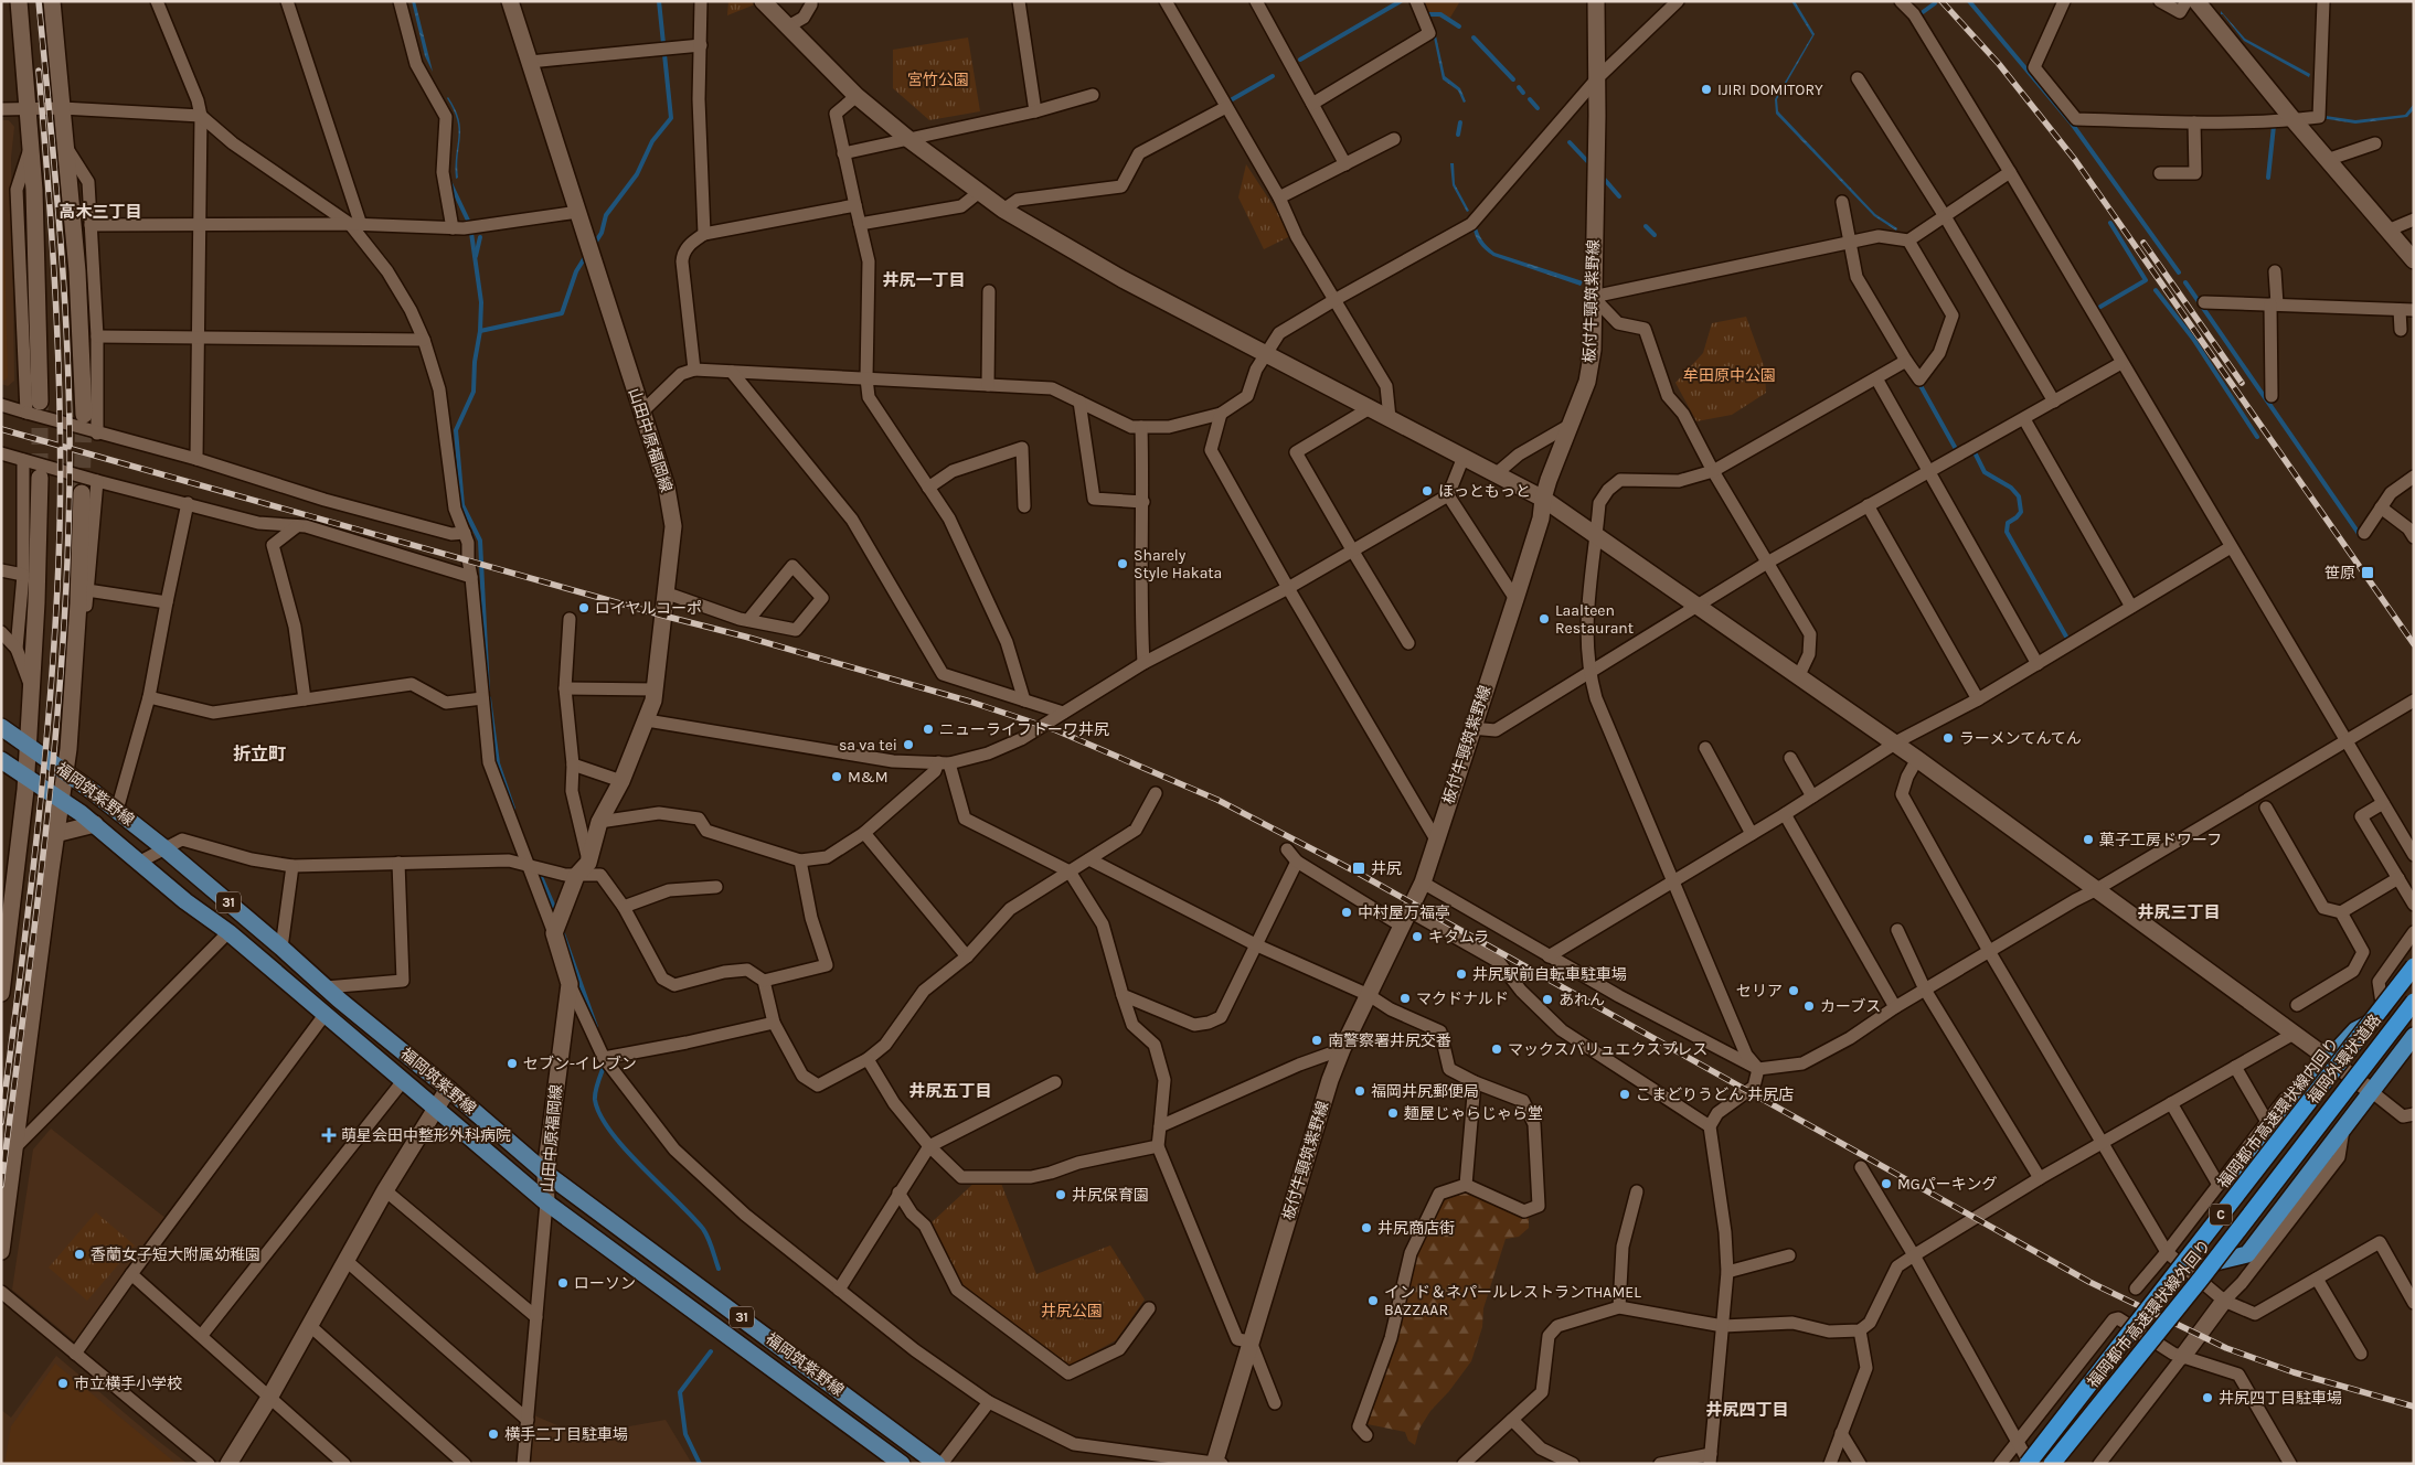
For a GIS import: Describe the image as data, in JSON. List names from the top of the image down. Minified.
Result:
{"streets":{"highway":["福岡外環状道路","福岡都市高速環状線内回り","C","福岡都市高速環状線外回り"],"main road":["福岡筑紫野線","31"],"street":["板付牛頸筑紫野線","山田中原福岡線"]},"crossings":[["山田中原福岡線","福岡筑紫野線"],["福岡外環状道路","福岡都市高速環状線内回り"],["福岡外環状道路","福岡都市高速環状線外回り"]],"districts":["高木三丁目","井尻一丁目","折立町","井尻三丁目","井尻五丁目","井尻四丁目"],"parks":["宮竹公園","牟田原中公園","井尻公園"],"places":{"other":["IJIRI DOMITORY","ほっともっと","Sharely Style Hakata","ロイヤルコーポ","Laalteen Restaurant","ニューライフトーワ井尻","ラーメンてんてん","sa va tei","M&M","菓子工房ドワーフ","中村屋万福亭","キタムラ","井尻駅前自転車駐車場","セリア","マクドナルド","あれん","カーブス","南警察署井尻交番","マックスバリュエクスプレス","セブン-イレブン","福岡井尻郵便局","こまどりうどん 井尻店","麺屋じゃらじゃら堂","MGパーキング","井尻保育園","井尻商店街","香蘭女子短大附属幼稚園","ローソン","インド＆ネパールレストランTHAMEL BAZZAAR","市立横手小学校","井尻四丁目駐車場","横手二丁目駐車場"],"transit":["笹原","井尻"],"health":["萌星会田中整形外科病院"]}}
